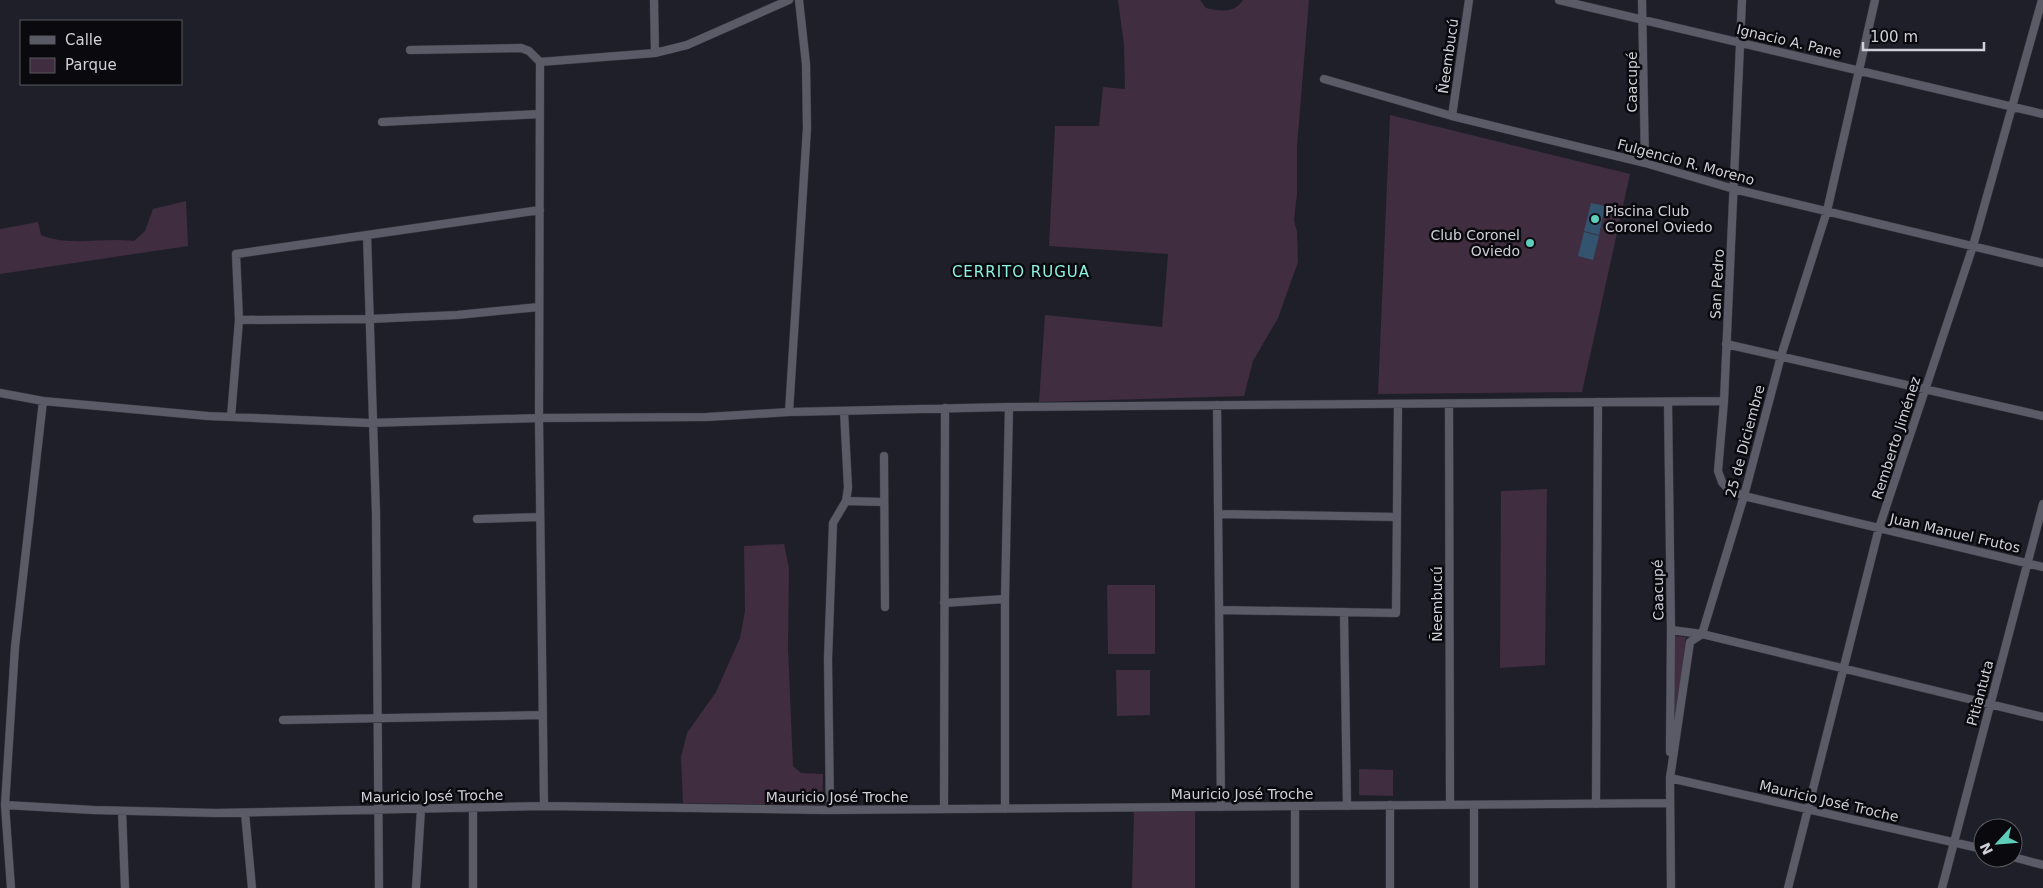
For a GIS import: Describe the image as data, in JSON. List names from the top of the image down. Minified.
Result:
{"streets":{"street":["Ignacio A. Pane","Ñeembucú","Caacupé","Fulgencio R. Moreno","San Pedro","Remberto Jiménez","25 de Diciembre","Juan Manuel Frutos","Pitiantuta","Mauricio José Troche"]},"crossings":[["Ignacio A. Pane","Caacupé"],["Ignacio A. Pane","San Pedro"],["Ignacio A. Pane","Remberto Jiménez"],["Ignacio A. Pane","25 de Diciembre"],["Ñeembucú","Fulgencio R. Moreno"],["Ñeembucú","Mauricio José Troche"],["Caacupé","Fulgencio R. Moreno"],["Caacupé","25 de Diciembre"],["Caacupé","Mauricio José Troche"],["Fulgencio R. Moreno","San Pedro"],["Fulgencio R. Moreno","Remberto Jiménez"],["Fulgencio R. Moreno","25 de Diciembre"],["San Pedro","25 de Diciembre"],["San Pedro","Juan Manuel Frutos"],["Remberto Jiménez","Juan Manuel Frutos"],["Remberto Jiménez","Mauricio José Troche"],["25 de Diciembre","Juan Manuel Frutos"],["25 de Diciembre","Mauricio José Troche"],["Juan Manuel Frutos","Pitiantuta"],["Pitiantuta","Mauricio José Troche"]],"districts":["CERRITO RUGUA"],"places":["Piscina Club Coronel Oviedo","Club Coronel Oviedo"],"legend":["Calle","Parque"],"scale_bar":"100 m","north":"bottom left"}
